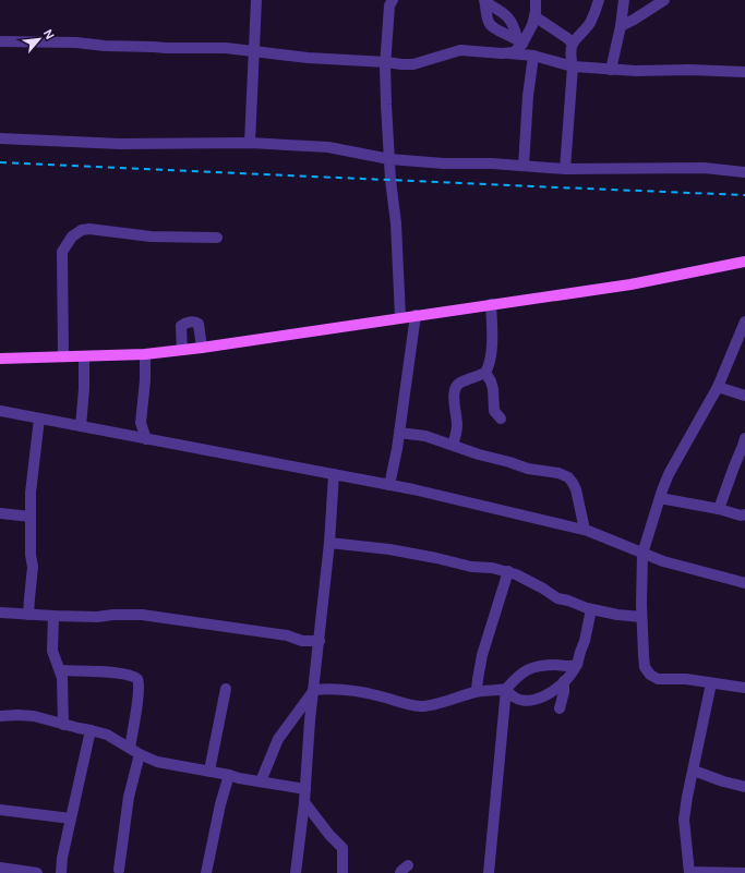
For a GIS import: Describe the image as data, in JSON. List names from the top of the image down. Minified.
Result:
{"north":"top right"}
